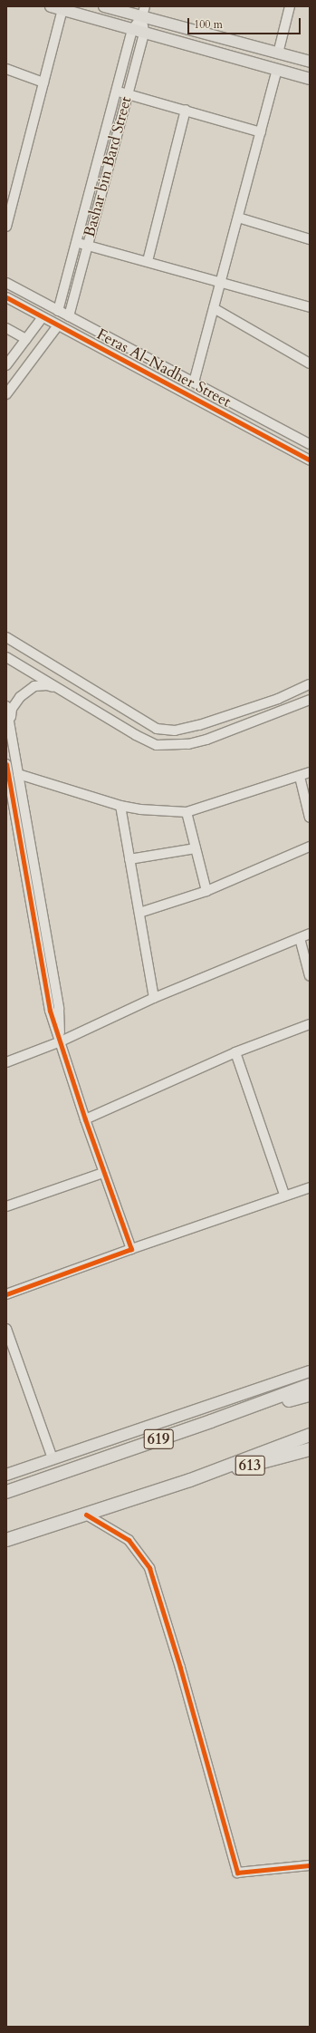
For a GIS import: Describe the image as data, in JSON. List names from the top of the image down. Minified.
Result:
{"streets":{"highway":["619","613"],"street":["Bashar bin Bard Street","Feras Al-Nadher Street"]},"crossings":[["Bashar bin Bard Street","Feras Al-Nadher Street"]],"scale_bar":"100 m"}
